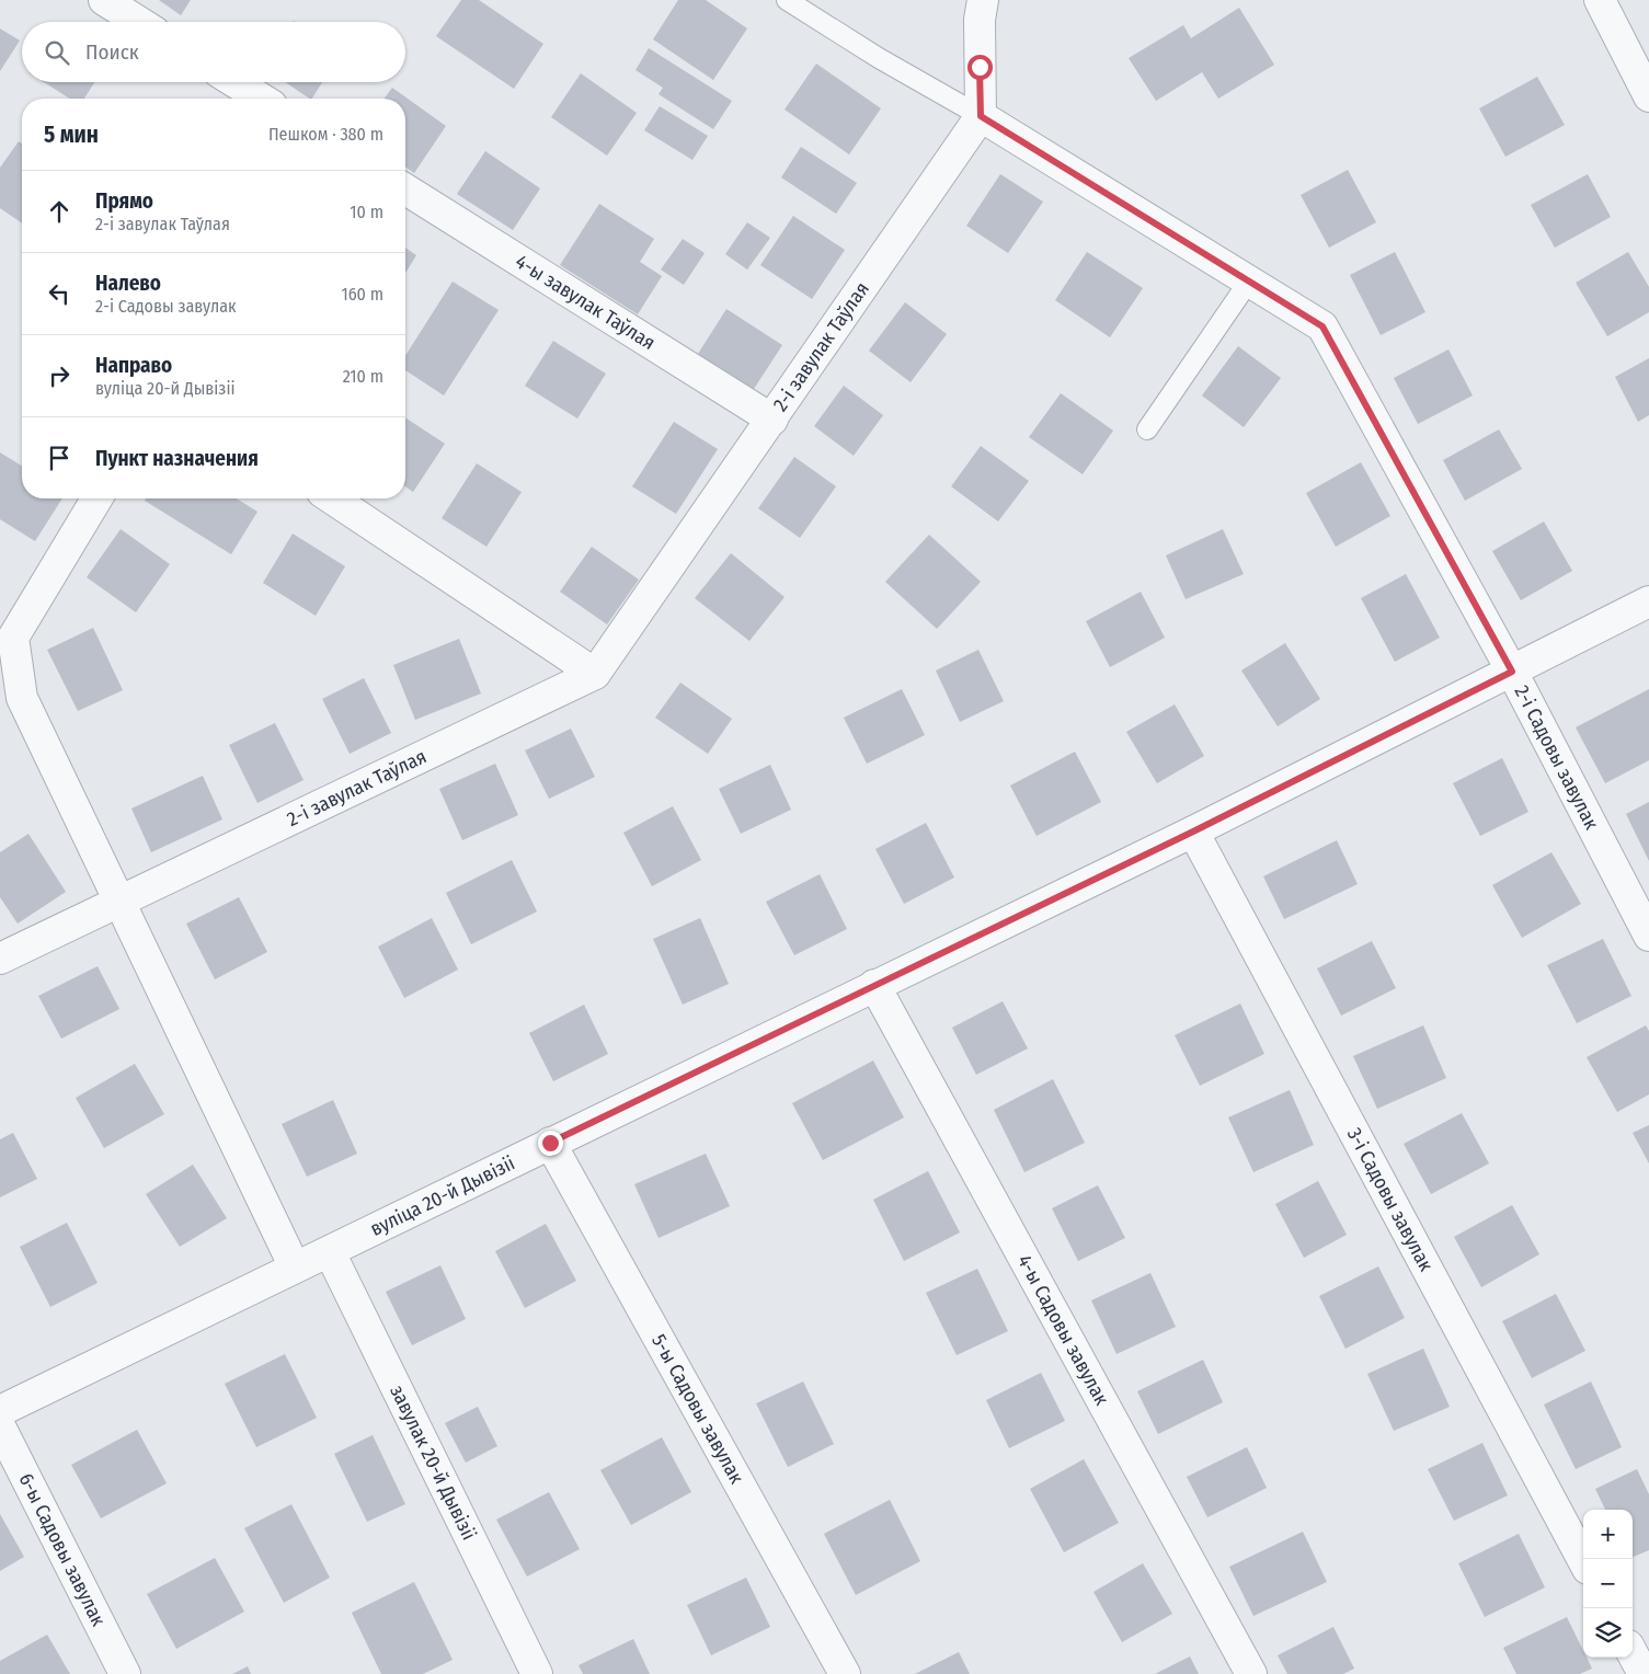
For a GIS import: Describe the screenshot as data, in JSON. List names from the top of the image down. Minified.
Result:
{"streets":{"street":["4-ы завулак Таўлая","2-і завулак Таўлая","2-і Садовы завулак","вуліца 20-й Дывізіі","3-і Садовы завулак","4-ы Садовы завулак","5-ы Садовы завулак","завулак 20-й Дывізіі","6-ы Садовы завулак"]},"crossings":[["4-ы завулак Таўлая","2-і завулак Таўлая"],["2-і завулак Таўлая","2-і Садовы завулак"],["2-і Садовы завулак","вуліца 20-й Дывізіі"],["вуліца 20-й Дывізіі","3-і Садовы завулак"],["вуліца 20-й Дывізіі","4-ы Садовы завулак"],["вуліца 20-й Дывізіі","5-ы Садовы завулак"],["вуліца 20-й Дывізіі","завулак 20-й Дывізіі"]],"page":{"search":"Поиск","heading":["5 мин","Пешком · 380 m"],"list":[["Прямо","2-і завулак Таўлая","10 m"],["Налево","2-і Садовы завулак","160 m"],["Направо","вуліца 20-й Дывізіі","210 m"],"Пункт назначения"],"map_buttons":["+","−"]}}
